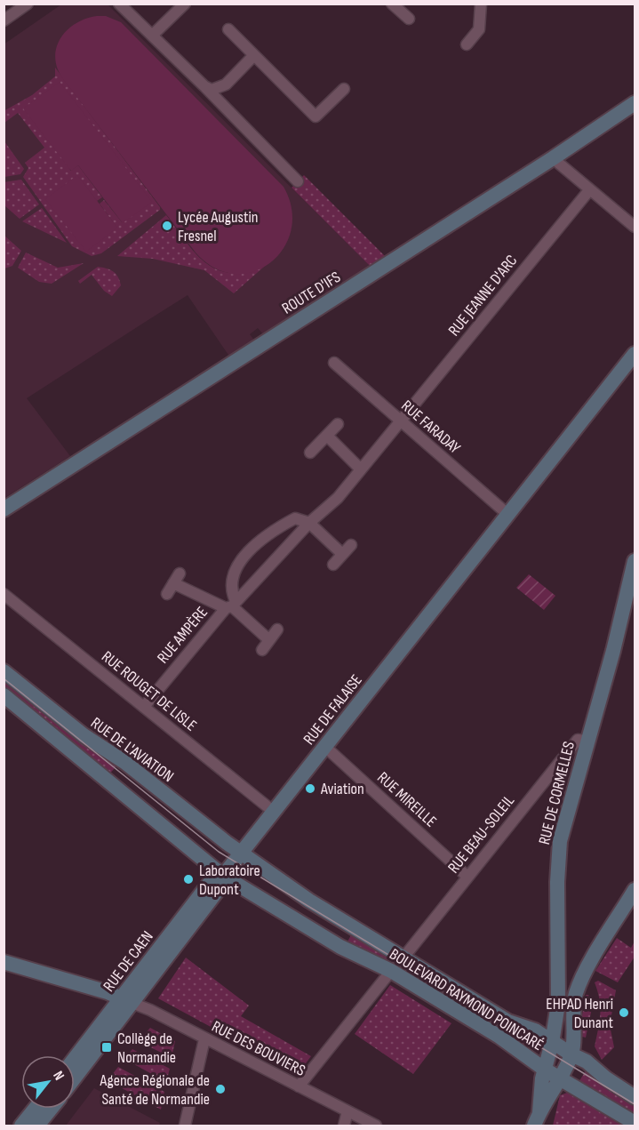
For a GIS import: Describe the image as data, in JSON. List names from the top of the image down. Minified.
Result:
{"streets":{"main road":["ROUTE D'IFS","RUE DE FALAISE","RUE DE L'AVIATION","RUE DE CORMELLES","RUE DE CAEN","BOULEVARD RAYMOND POINCARÉ"],"street":["RUE JEANNE D'ARC","RUE FARADAY","RUE AMPÈRE","RUE ROUGET DE LISLE","RUE MIREILLE","RUE BEAU-SOLEIL","RUE DES BOUVIERS"]},"crossings":[["RUE JEANNE D'ARC","RUE FARADAY"],["RUE JEANNE D'ARC","RUE AMPÈRE"],["RUE FARADAY","RUE AMPÈRE"],["RUE FARADAY","RUE DE FALAISE"],["RUE AMPÈRE","RUE ROUGET DE LISLE"],["RUE ROUGET DE LISLE","RUE DE FALAISE"],["RUE DE FALAISE","RUE DE L'AVIATION"],["RUE DE FALAISE","RUE MIREILLE"],["RUE DE FALAISE","RUE DE CAEN"],["RUE DE FALAISE","BOULEVARD RAYMOND POINCARÉ"],["RUE DE L'AVIATION","BOULEVARD RAYMOND POINCARÉ"],["RUE DE CORMELLES","RUE BEAU-SOLEIL"],["RUE DE CORMELLES","BOULEVARD RAYMOND POINCARÉ"],["RUE MIREILLE","RUE BEAU-SOLEIL"],["RUE BEAU-SOLEIL","BOULEVARD RAYMOND POINCARÉ"],["RUE DE CAEN","BOULEVARD RAYMOND POINCARÉ"],["RUE DE CAEN","RUE DES BOUVIERS"]],"places":{"other":["Lycée Augustin Fresnel","Aviation","Laboratoire Dupont","EHPAD Henri Dunant","Agence Régionale de Santé de Normandie"],"transit":["Collège de Normandie"]},"north":"top right"}
